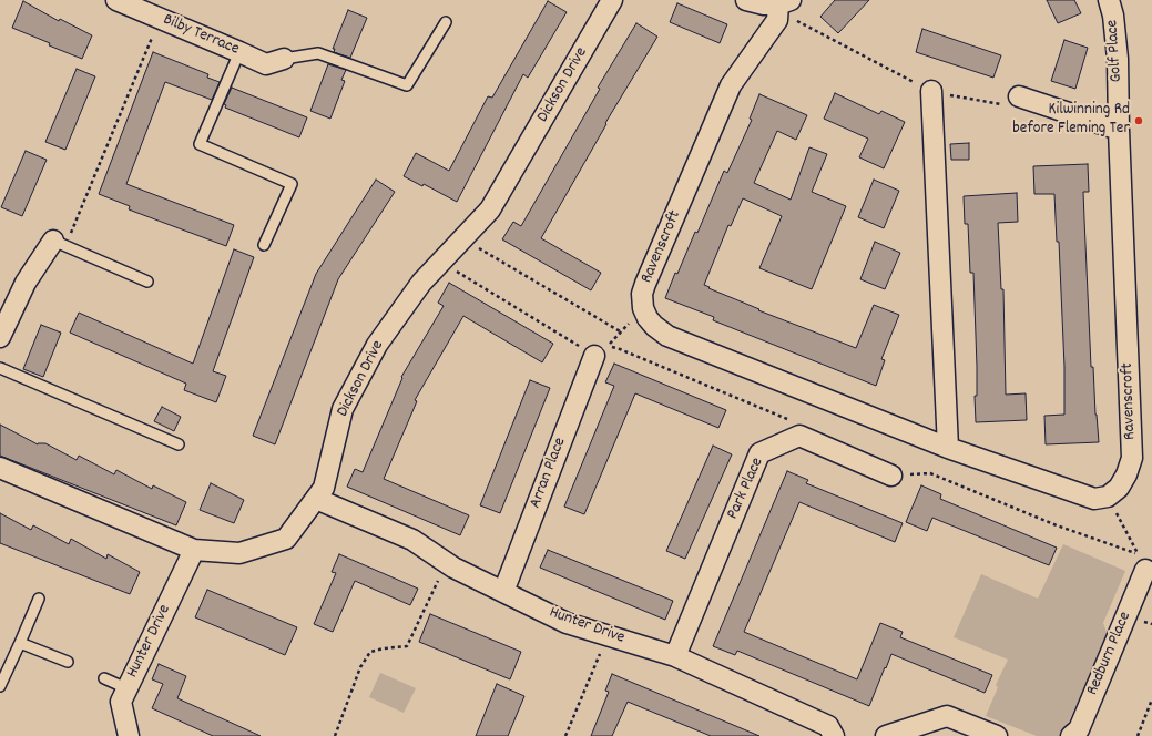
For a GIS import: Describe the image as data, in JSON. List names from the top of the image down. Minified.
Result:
{"streets":{"street":["Bilby Terrace","Golf Place","Dickson Drive","Ravenscroft","Arran Place","Park Place","Hunter Drive","Redburn Place"]},"crossings":[["Golf Place","Ravenscroft"],["Dickson Drive","Hunter Drive"],["Arran Place","Hunter Drive"],["Park Place","Hunter Drive"]],"places":["Kilwinning Rd before Fleming Ter"]}
